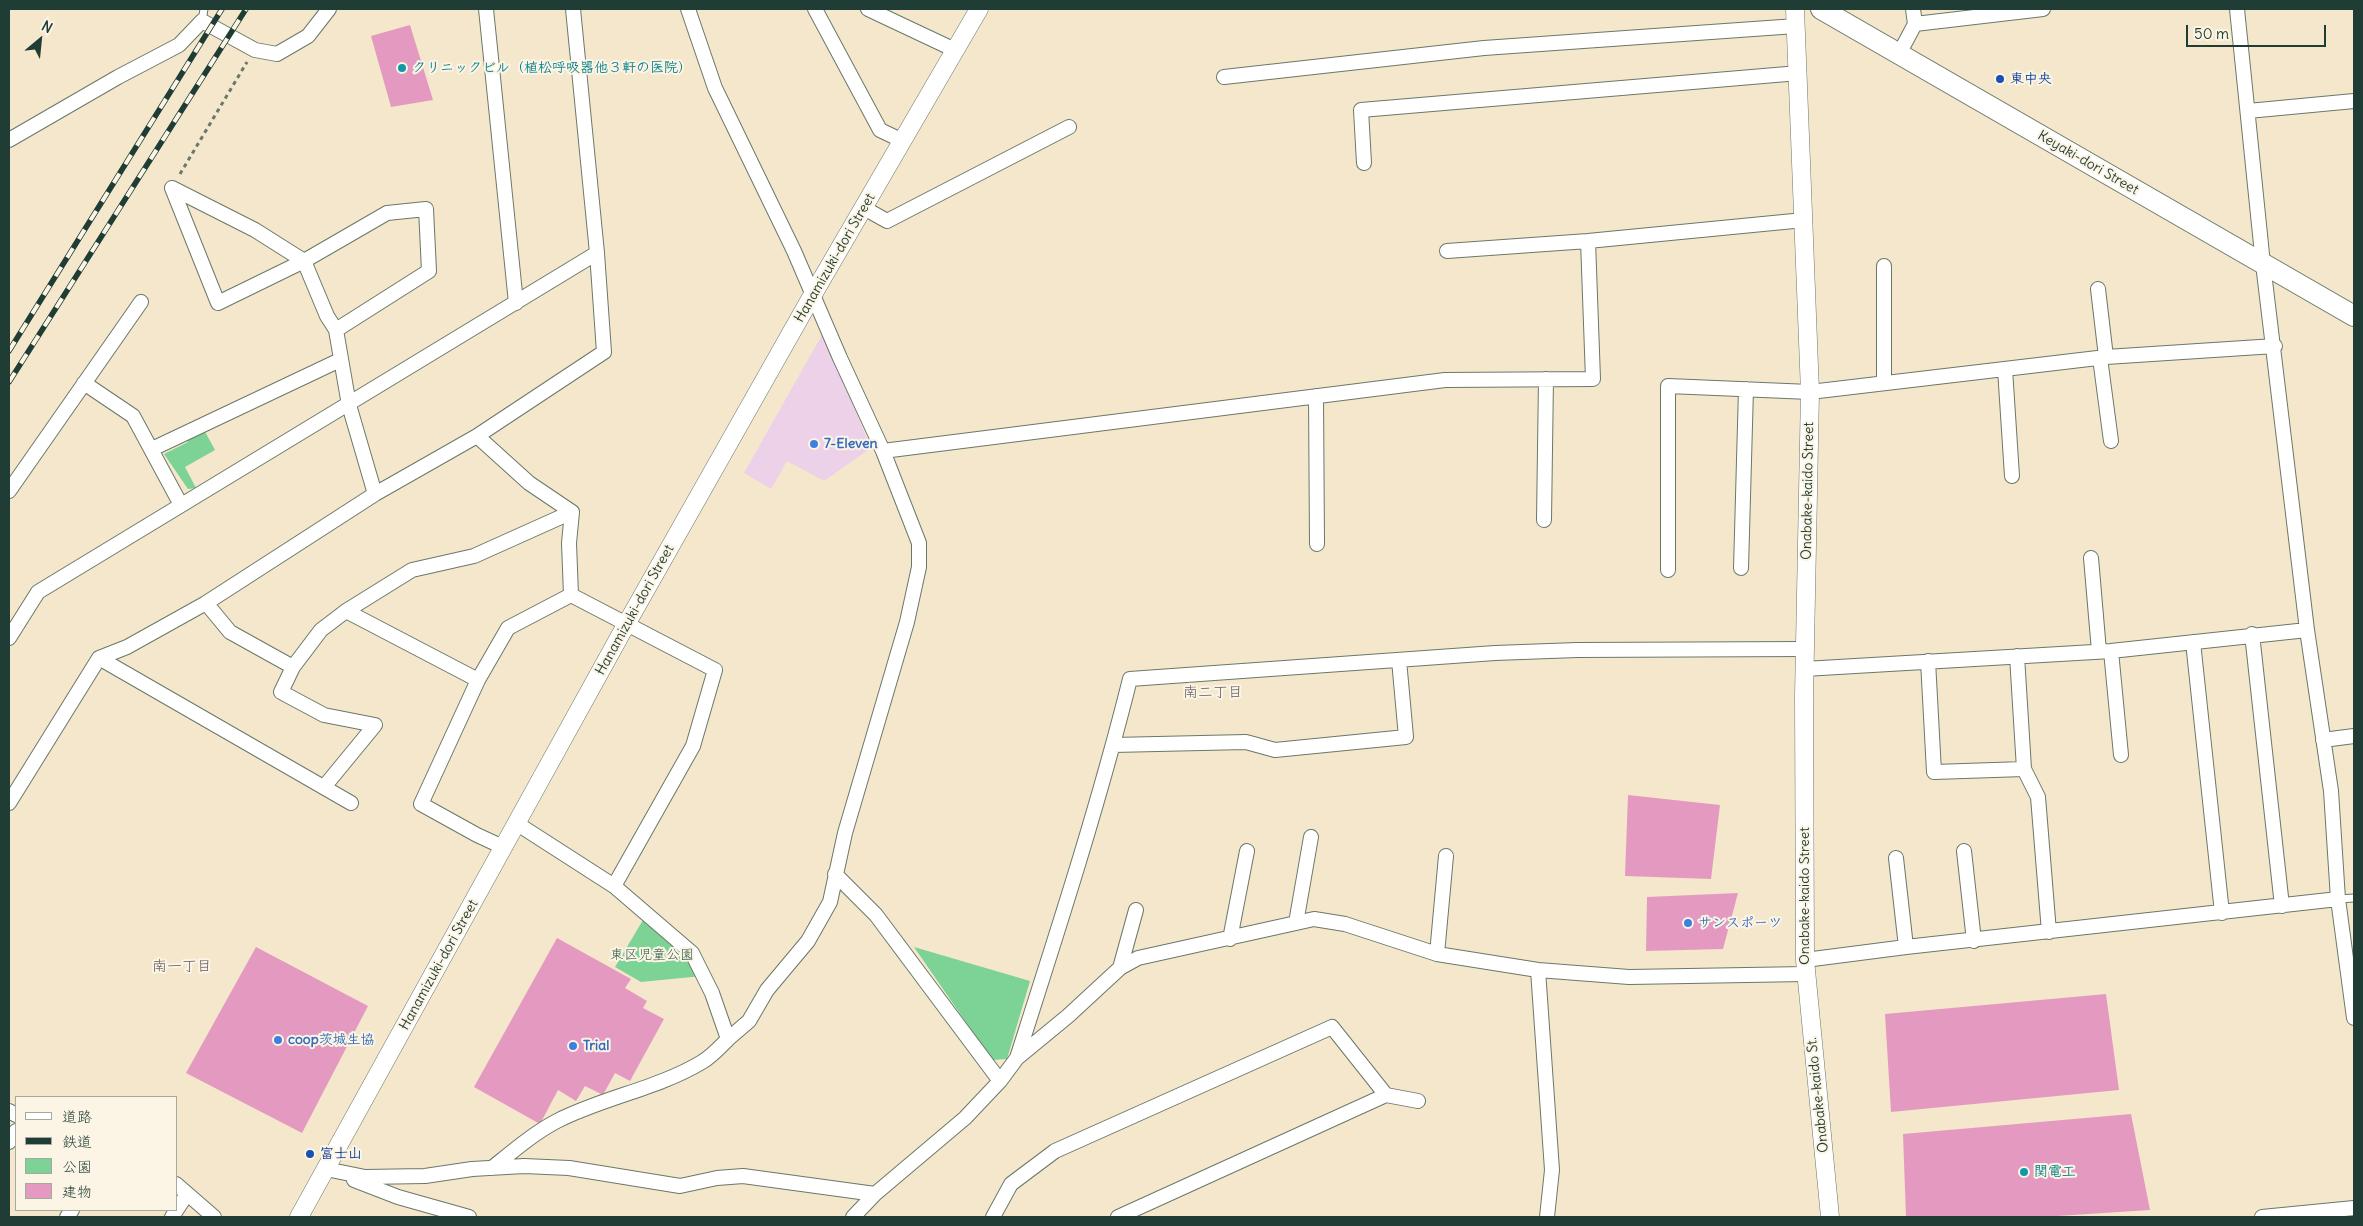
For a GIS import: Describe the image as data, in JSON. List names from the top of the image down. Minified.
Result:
{"streets":{"main road":["Keyaki-dori Street"],"street":["Hanamizuki-dori Street","Onabake-kaido Street","Onabake-kaido St."]},"crossings":[["Onabake-kaido Street","Onabake-kaido St."]],"districts":["南二丁目","南一丁目"],"parks":["東区児童公園"],"places":["クリニックビル（植松呼吸器他３軒の医院）","東中央","7-Eleven","サンスポーツ","coop茨城生協","Trial","富士山","関電工"],"legend":["道路","鉄道","公園","建物"],"scale_bar":"50 m","north":"top right"}
